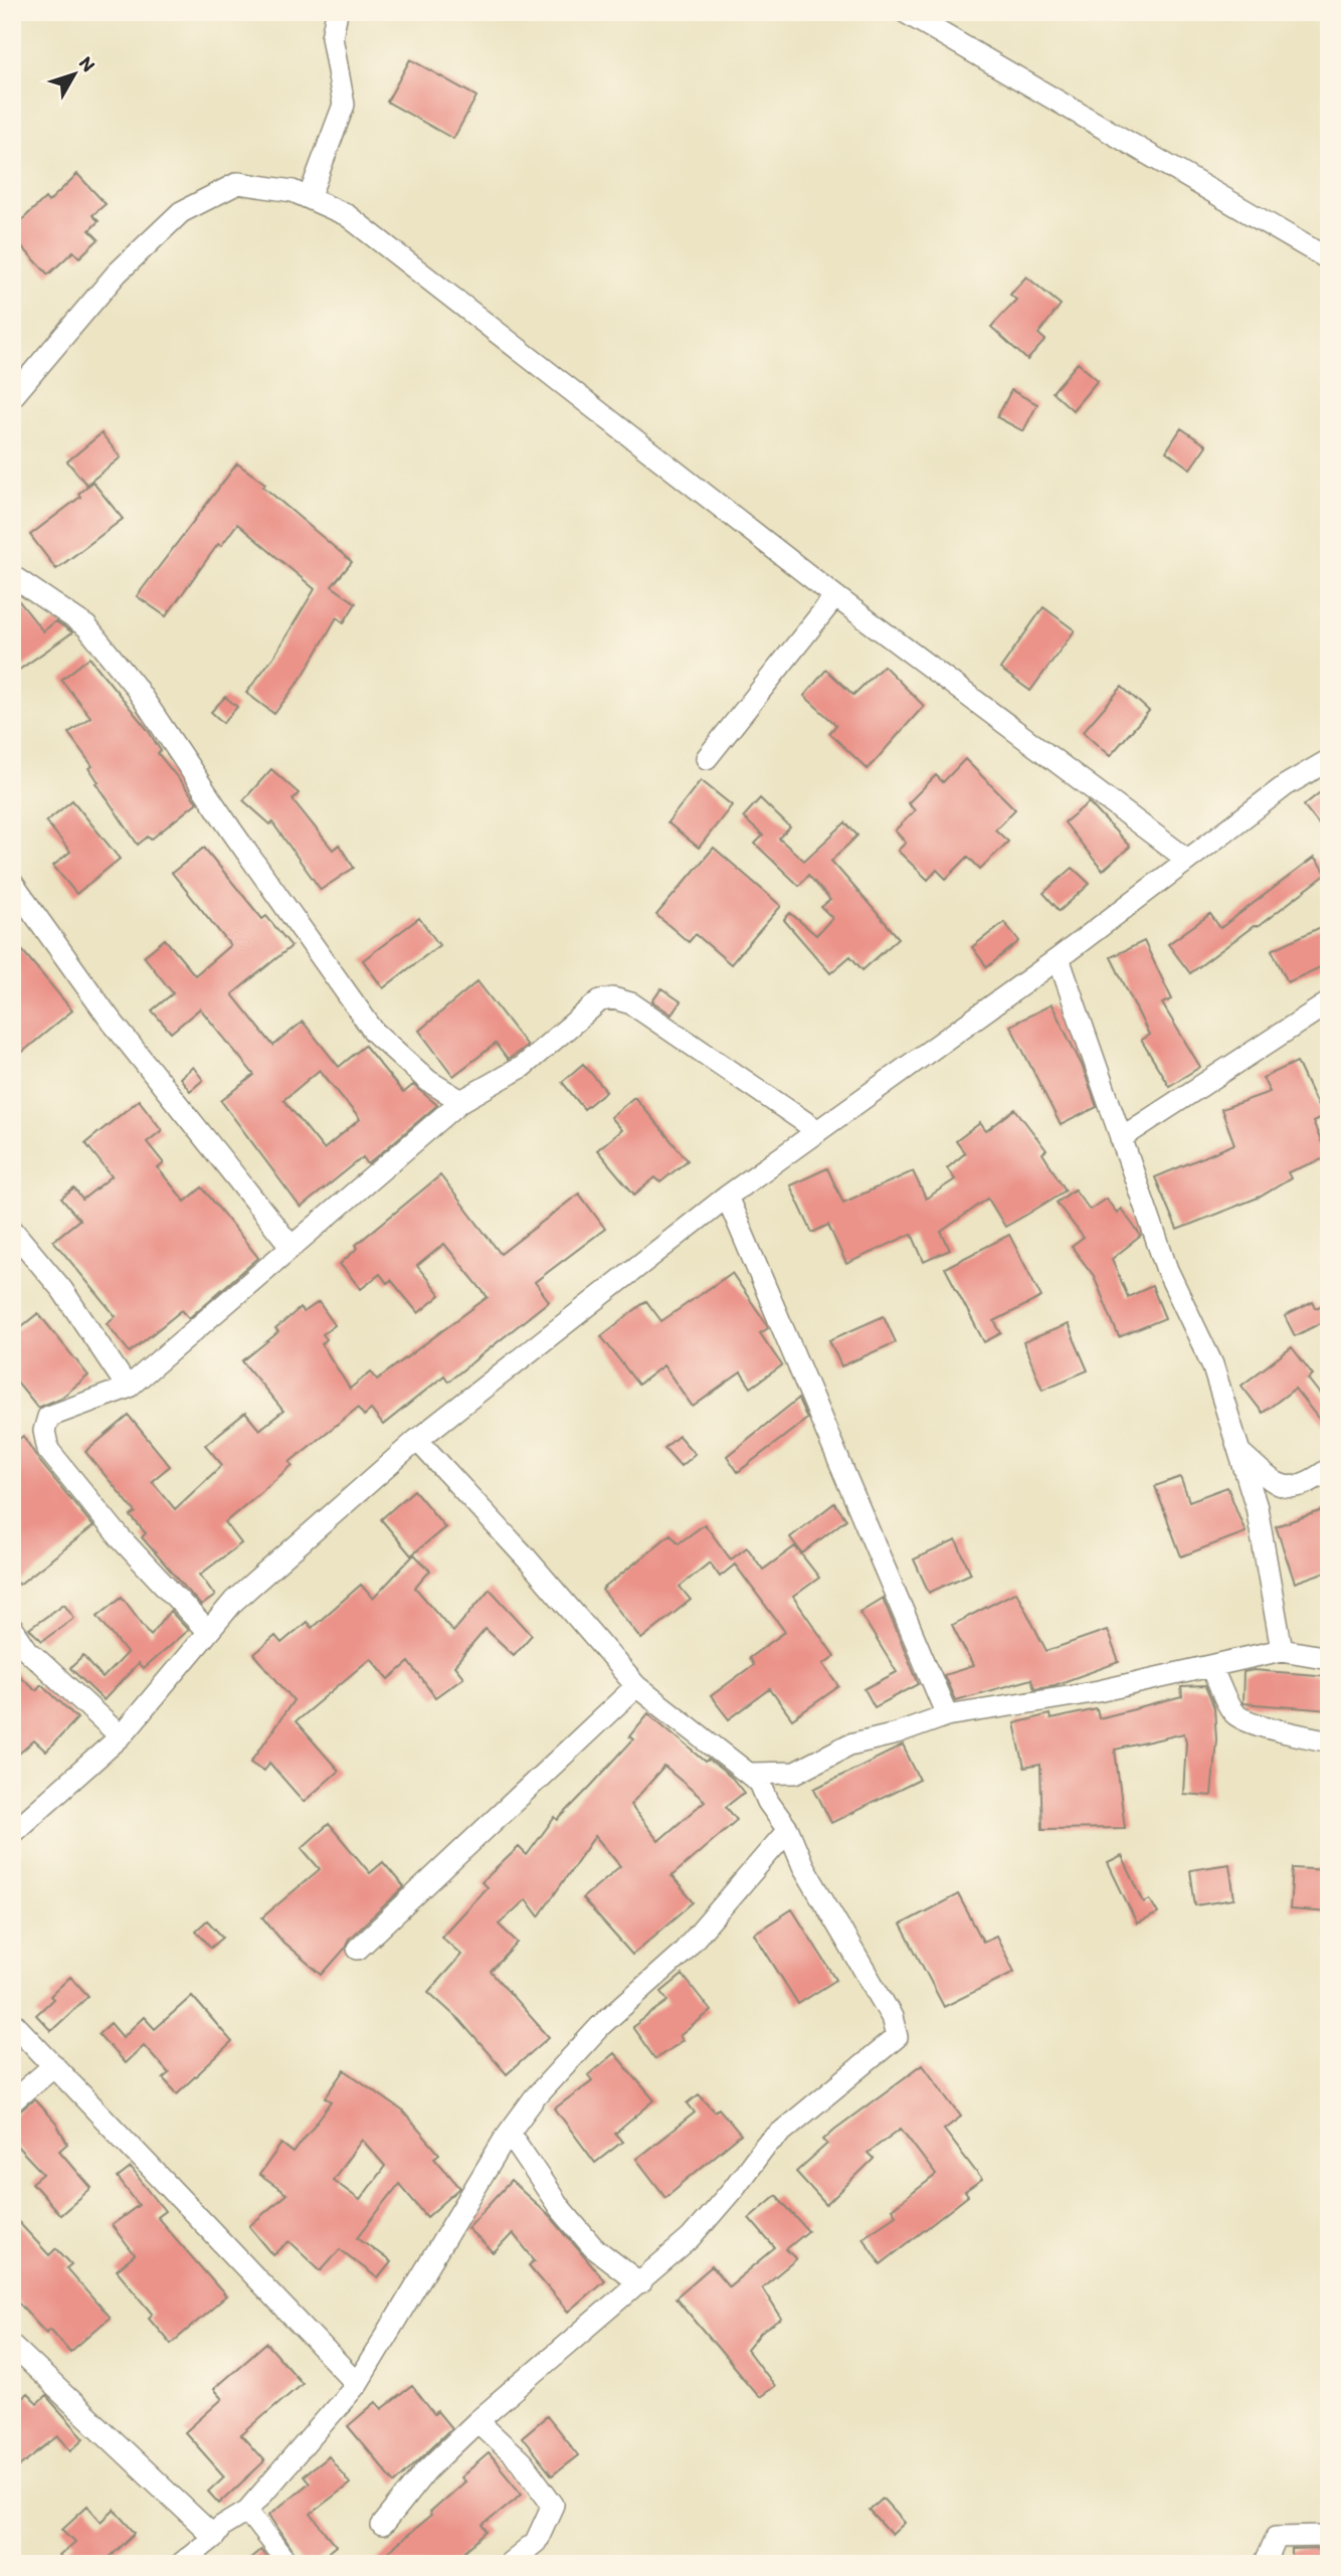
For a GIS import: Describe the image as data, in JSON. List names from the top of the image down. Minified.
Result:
{"north":"top right"}
